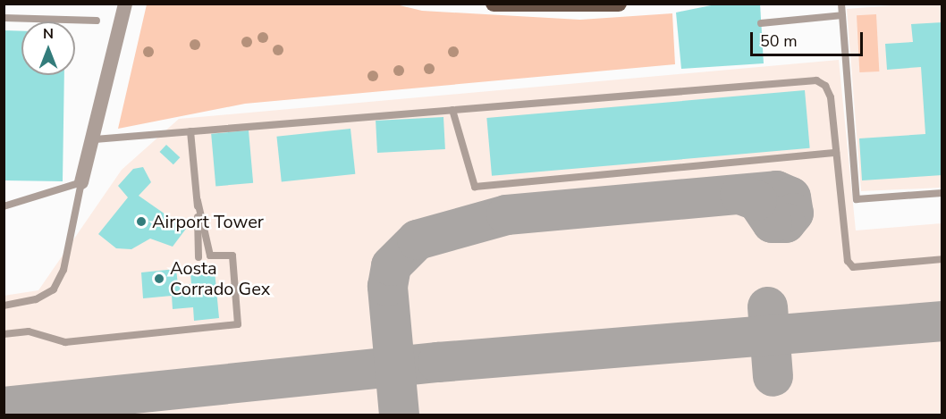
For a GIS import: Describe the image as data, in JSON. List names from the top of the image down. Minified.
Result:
{"places":["Airport Tower","Aosta Corrado Gex"],"scale_bar":"50 m","north":"top"}
